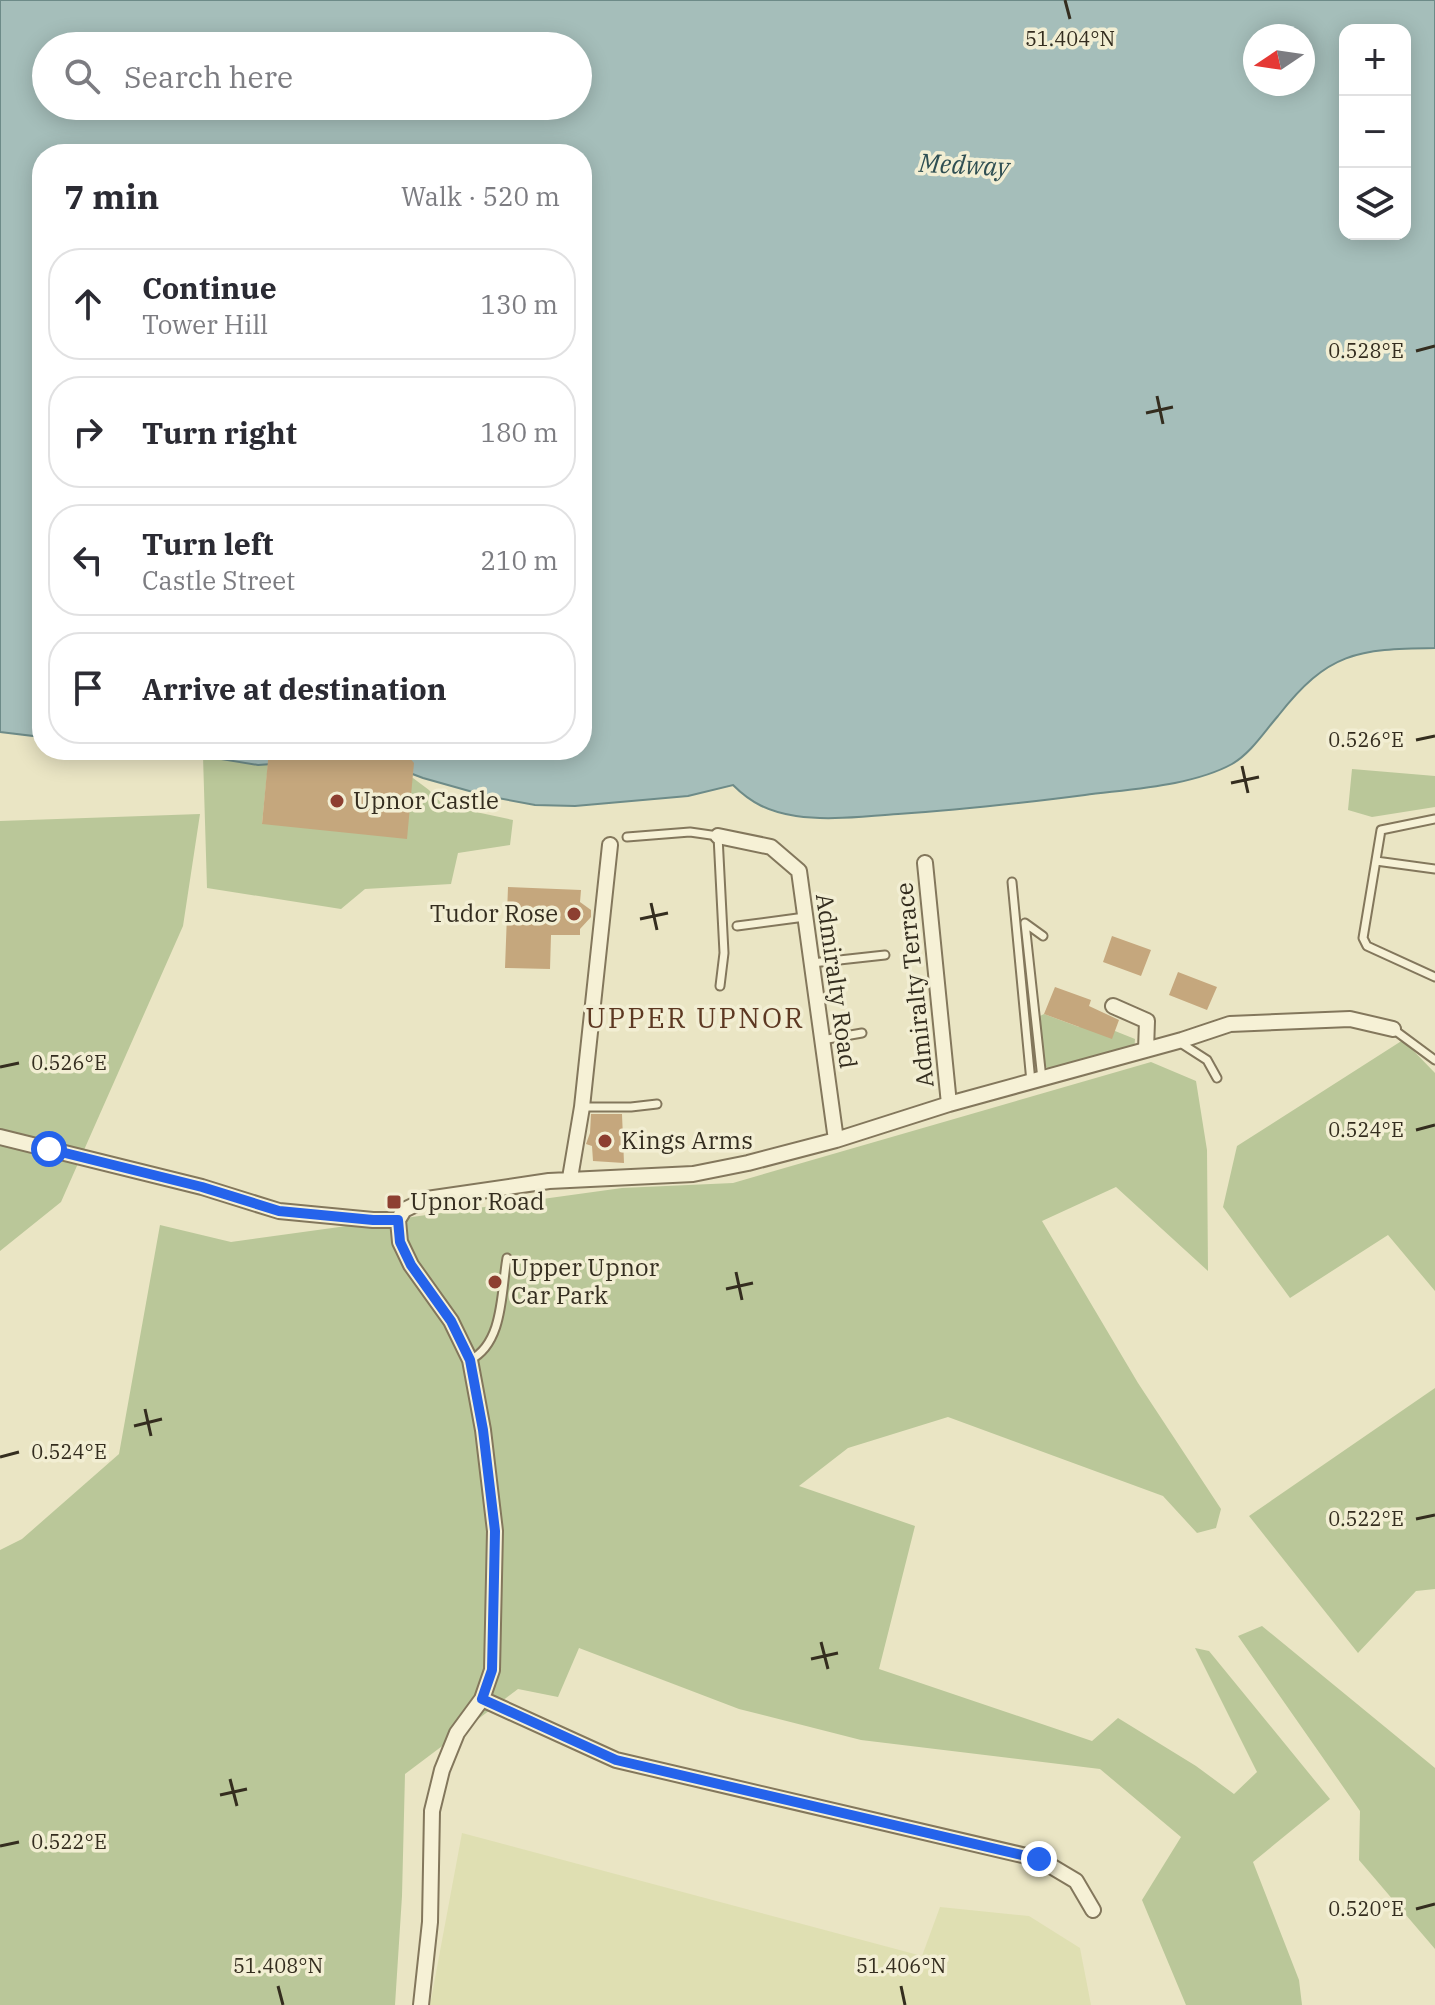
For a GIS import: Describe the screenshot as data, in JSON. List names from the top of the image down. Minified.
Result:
{"streets":{"street":["Admiralty Road","Admiralty Terrace"]},"districts":["UPPER UPNOR"],"water":["Medway"],"places":{"other":["Upnor Castle","Tudor Rose","Kings Arms","Upper Upnor Car Park"],"transit":["Upnor Road"]},"north":"left","page":{"map_buttons":["+","−"],"search":"Search here","heading":["7 min","Walk · 520 m"],"list":[["Continue","Tower Hill","130 m"],["Turn right","180 m"],["Turn left","Castle Street","210 m"],"Arrive at destination"]},"coordinates":["51.404°N","0.528°E","0.526°E","0.524°E","0.522°E","0.520°E","51.408°N","51.406°N"]}
